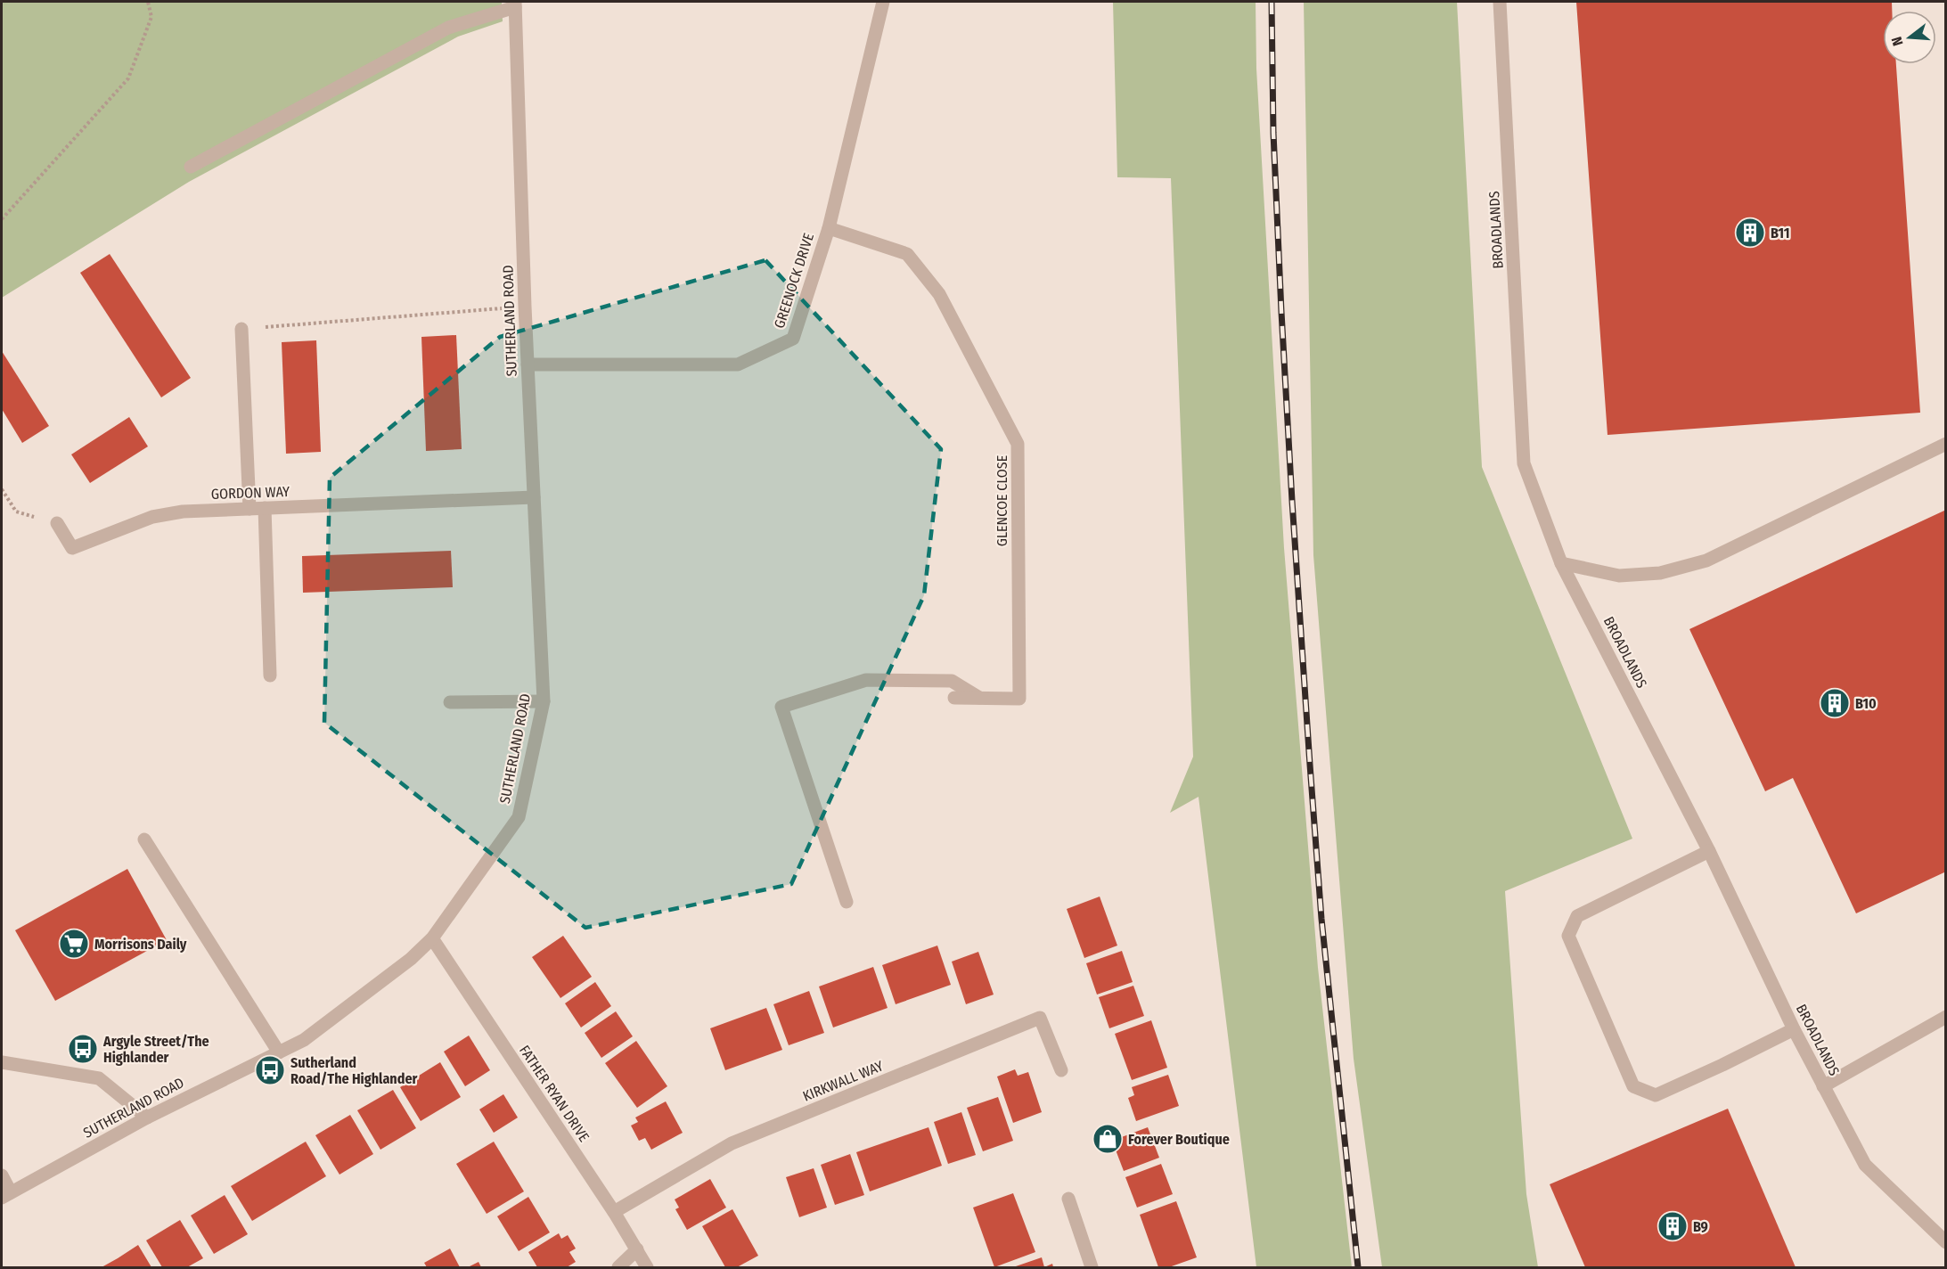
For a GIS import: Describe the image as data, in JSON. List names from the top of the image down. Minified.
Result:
{"streets":{"street":["BROADLANDS","GREENOCK DRIVE","SUTHERLAND ROAD","GORDON WAY","GLENCOE CLOSE","KIRKWALL WAY","FATHER RYAN DRIVE"]},"crossings":[["GREENOCK DRIVE","SUTHERLAND ROAD"],["GREENOCK DRIVE","GLENCOE CLOSE"],["SUTHERLAND ROAD","GORDON WAY"],["SUTHERLAND ROAD","FATHER RYAN DRIVE"],["KIRKWALL WAY","FATHER RYAN DRIVE"]],"places":{"building":["B11","B10","B9"],"supermarket":["Morrisons Daily"],"bus stop":["Argyle Street/The Highlander","Sutherland Road/The Highlander"],"shop":["Forever Boutique"]},"north":"left"}
